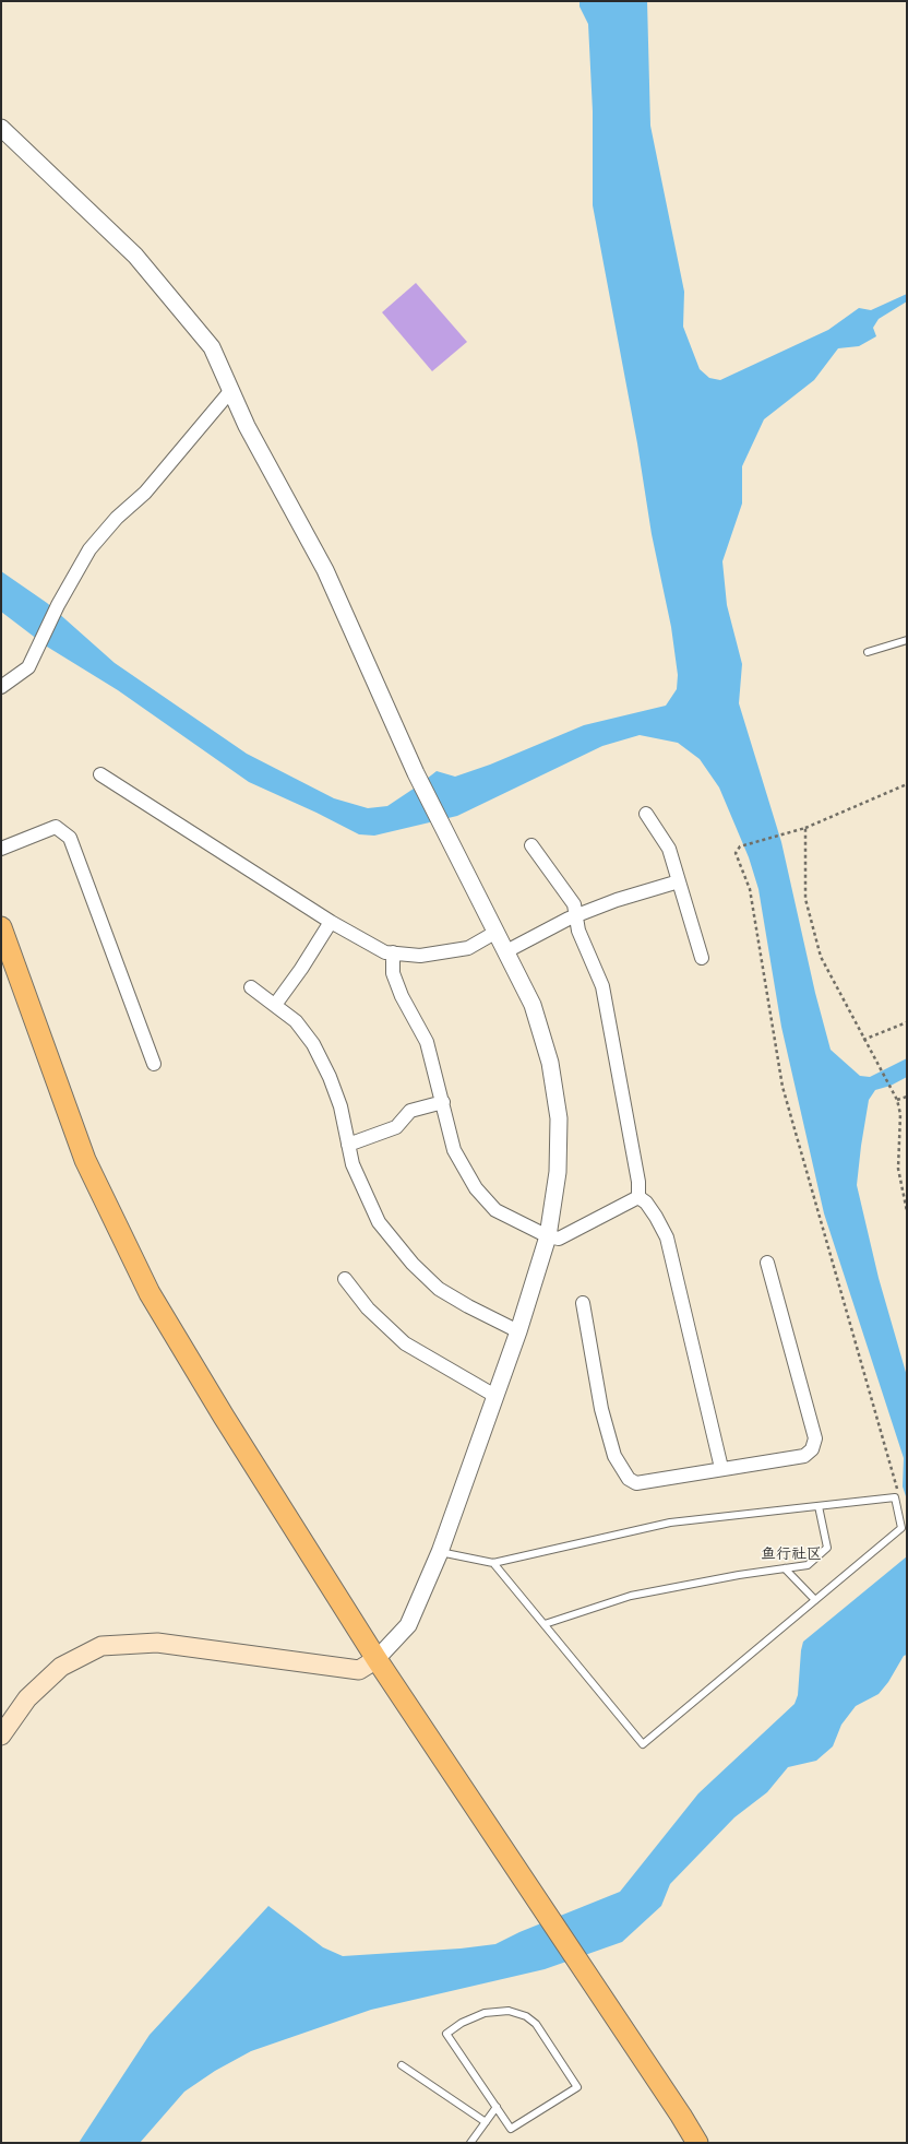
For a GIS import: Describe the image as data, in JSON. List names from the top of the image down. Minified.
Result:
{"districts":["鱼行社区"]}
